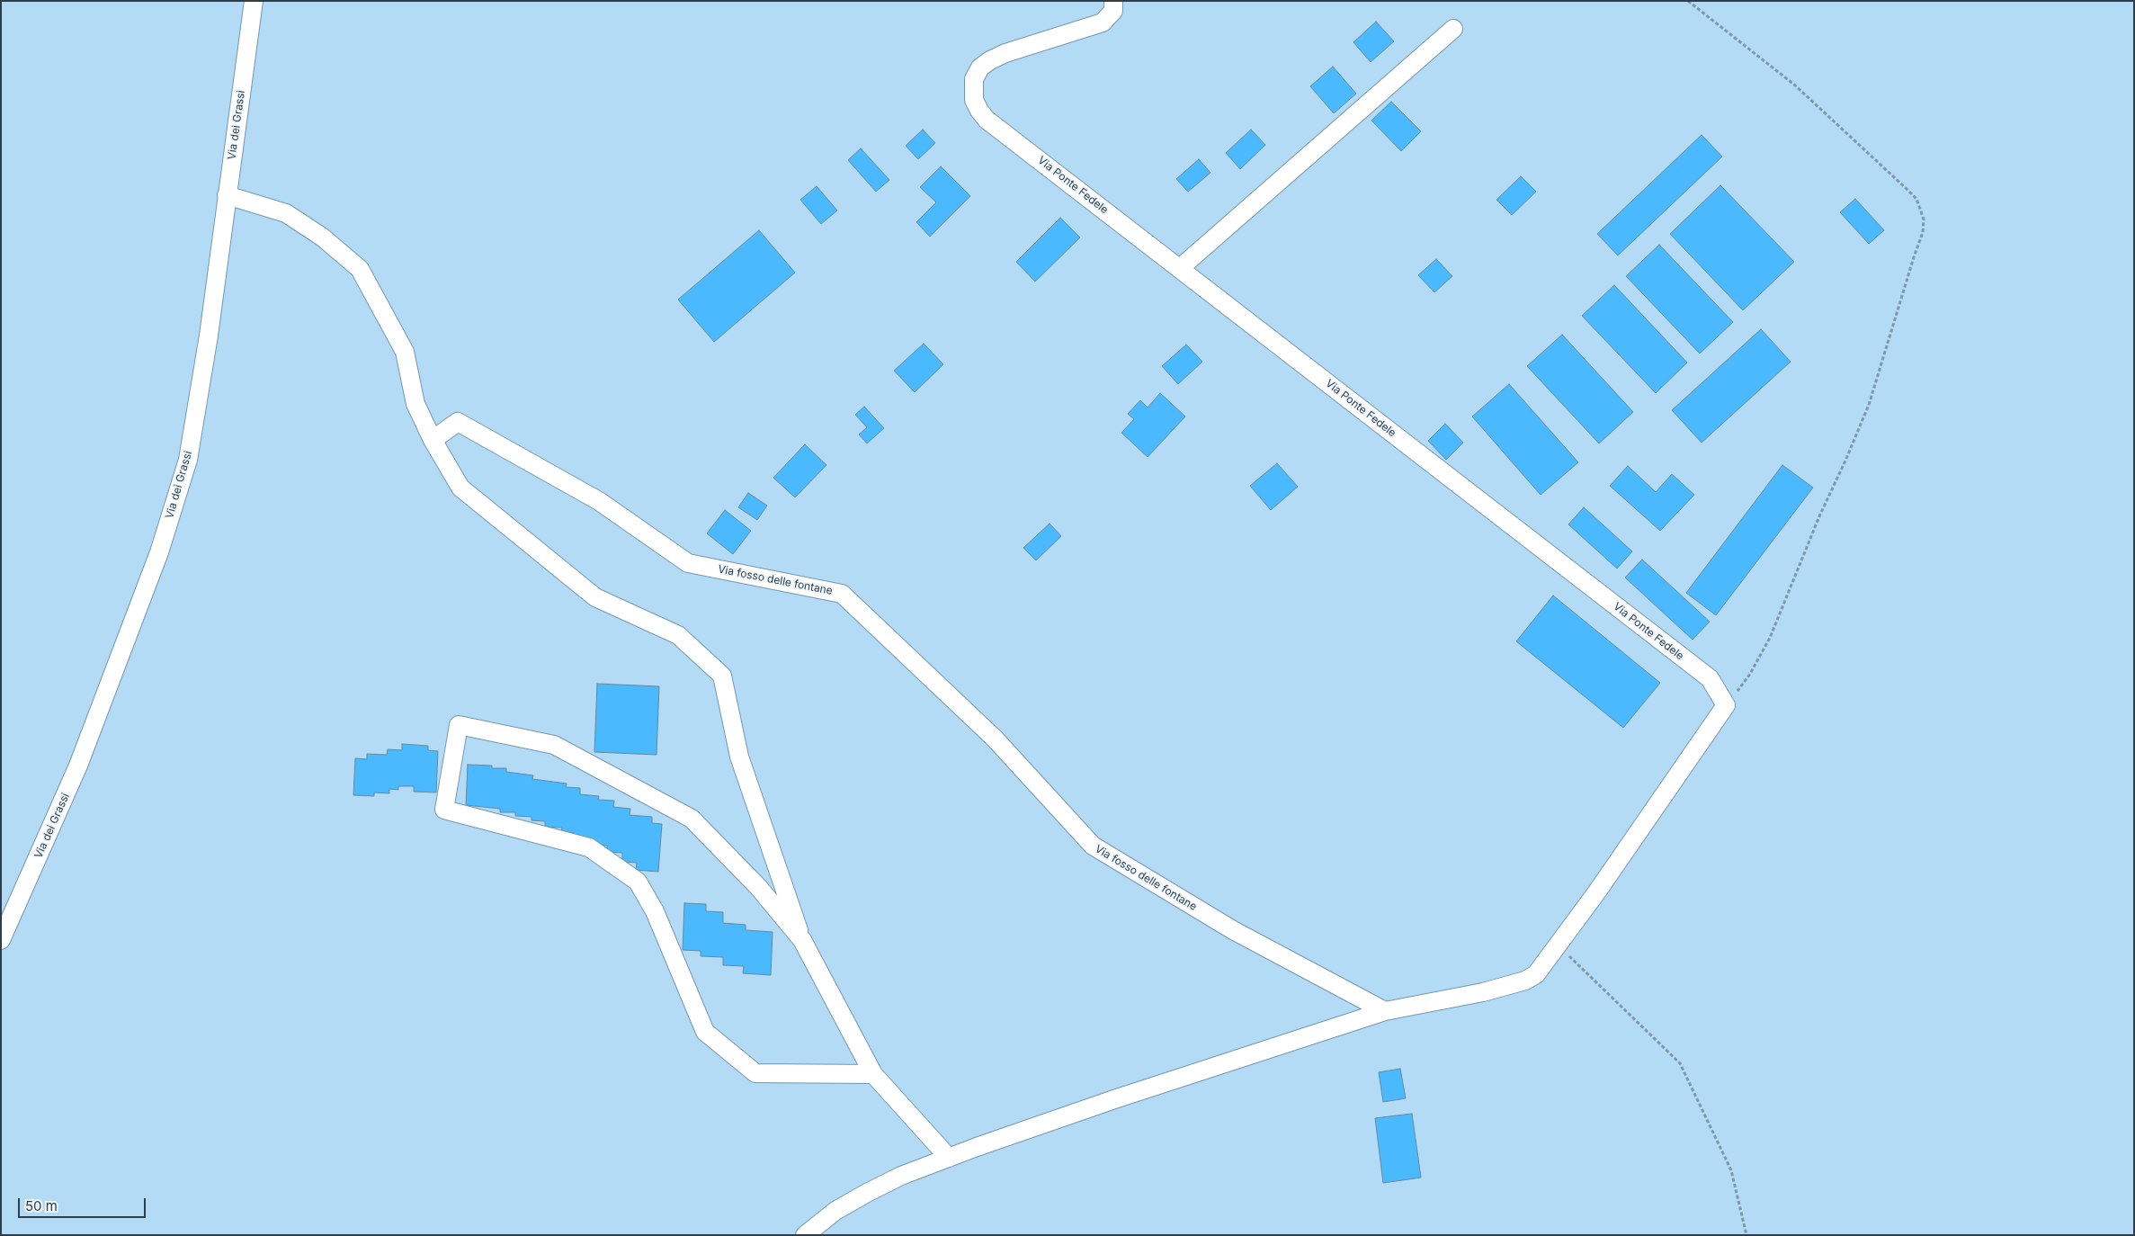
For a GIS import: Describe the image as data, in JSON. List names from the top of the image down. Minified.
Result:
{"streets":{"street":["Via dei Grassi","Via Ponte Fedele","Via fosso delle fontane"]},"scale_bar":"50 m"}
